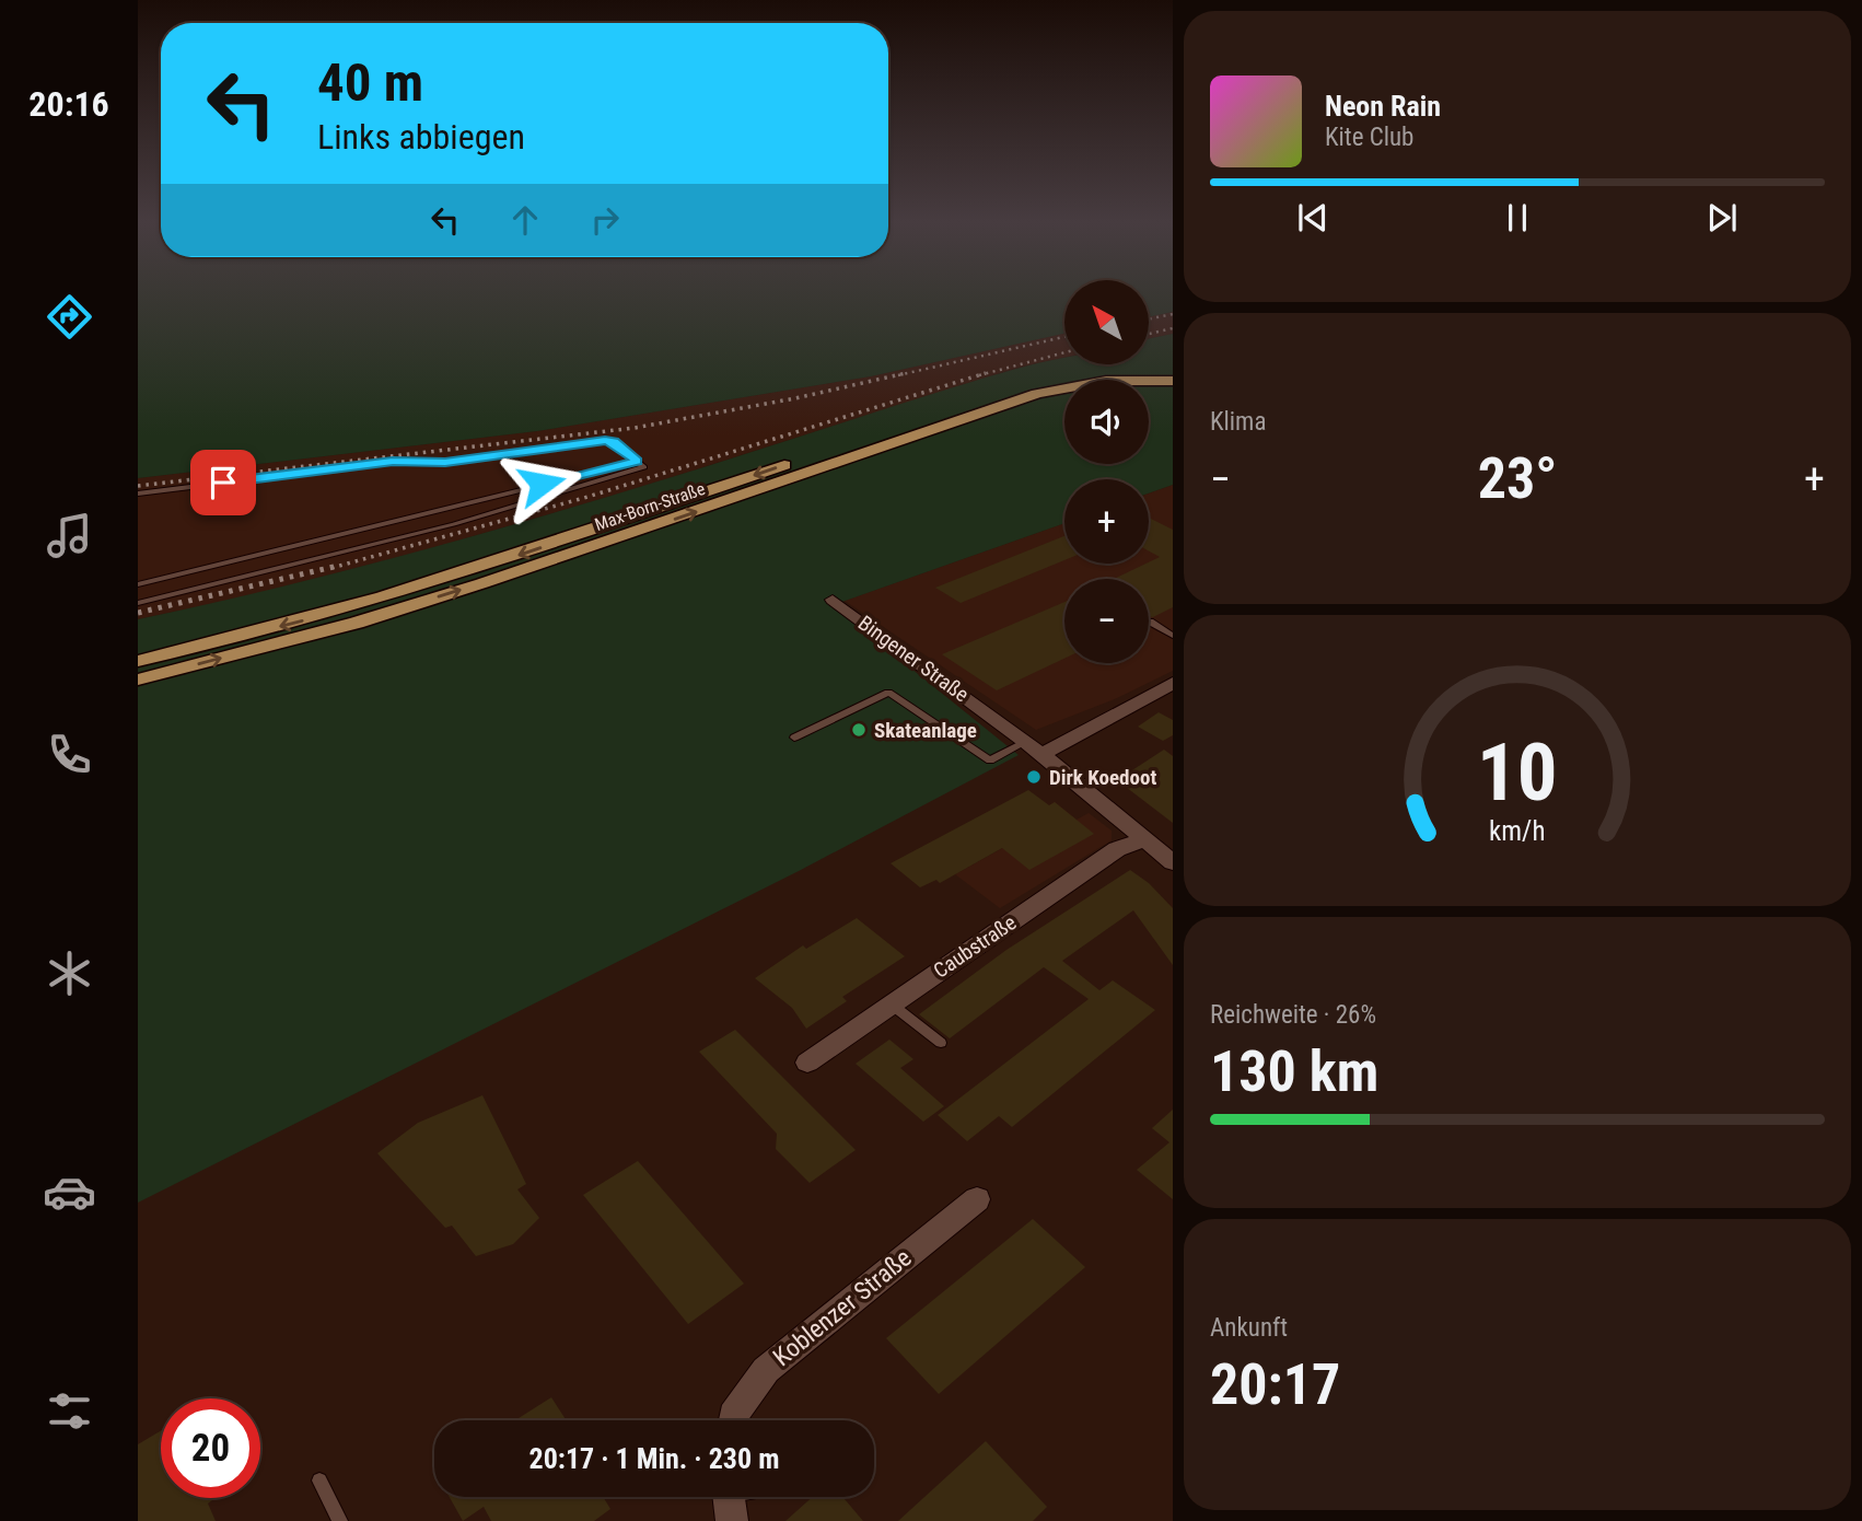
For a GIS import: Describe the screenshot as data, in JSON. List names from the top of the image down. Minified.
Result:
{"streets":{"main road":["Max-Born-Straße"],"street":["Bingener Straße","Caubstraße","Koblenzer Straße"]},"crossings":[["Bingener Straße","Caubstraße"]],"places":["Skateanlage","Dirk Koedoot"],"north":"top left","page":{"tabs":"20:16","turn":["40 m","Links abbiegen"],"song":["Neon Rain","Kite Club"],"map_buttons":["+","−"],"tile":["Klima",["Reichweite · 26%","130 km"],["Ankunft","20:17"]],"heat":["−","23°","+"],"limit":"20","trip":"20:17 · 1 Min. · 230 m","gauge":["10","km/h"]}}
